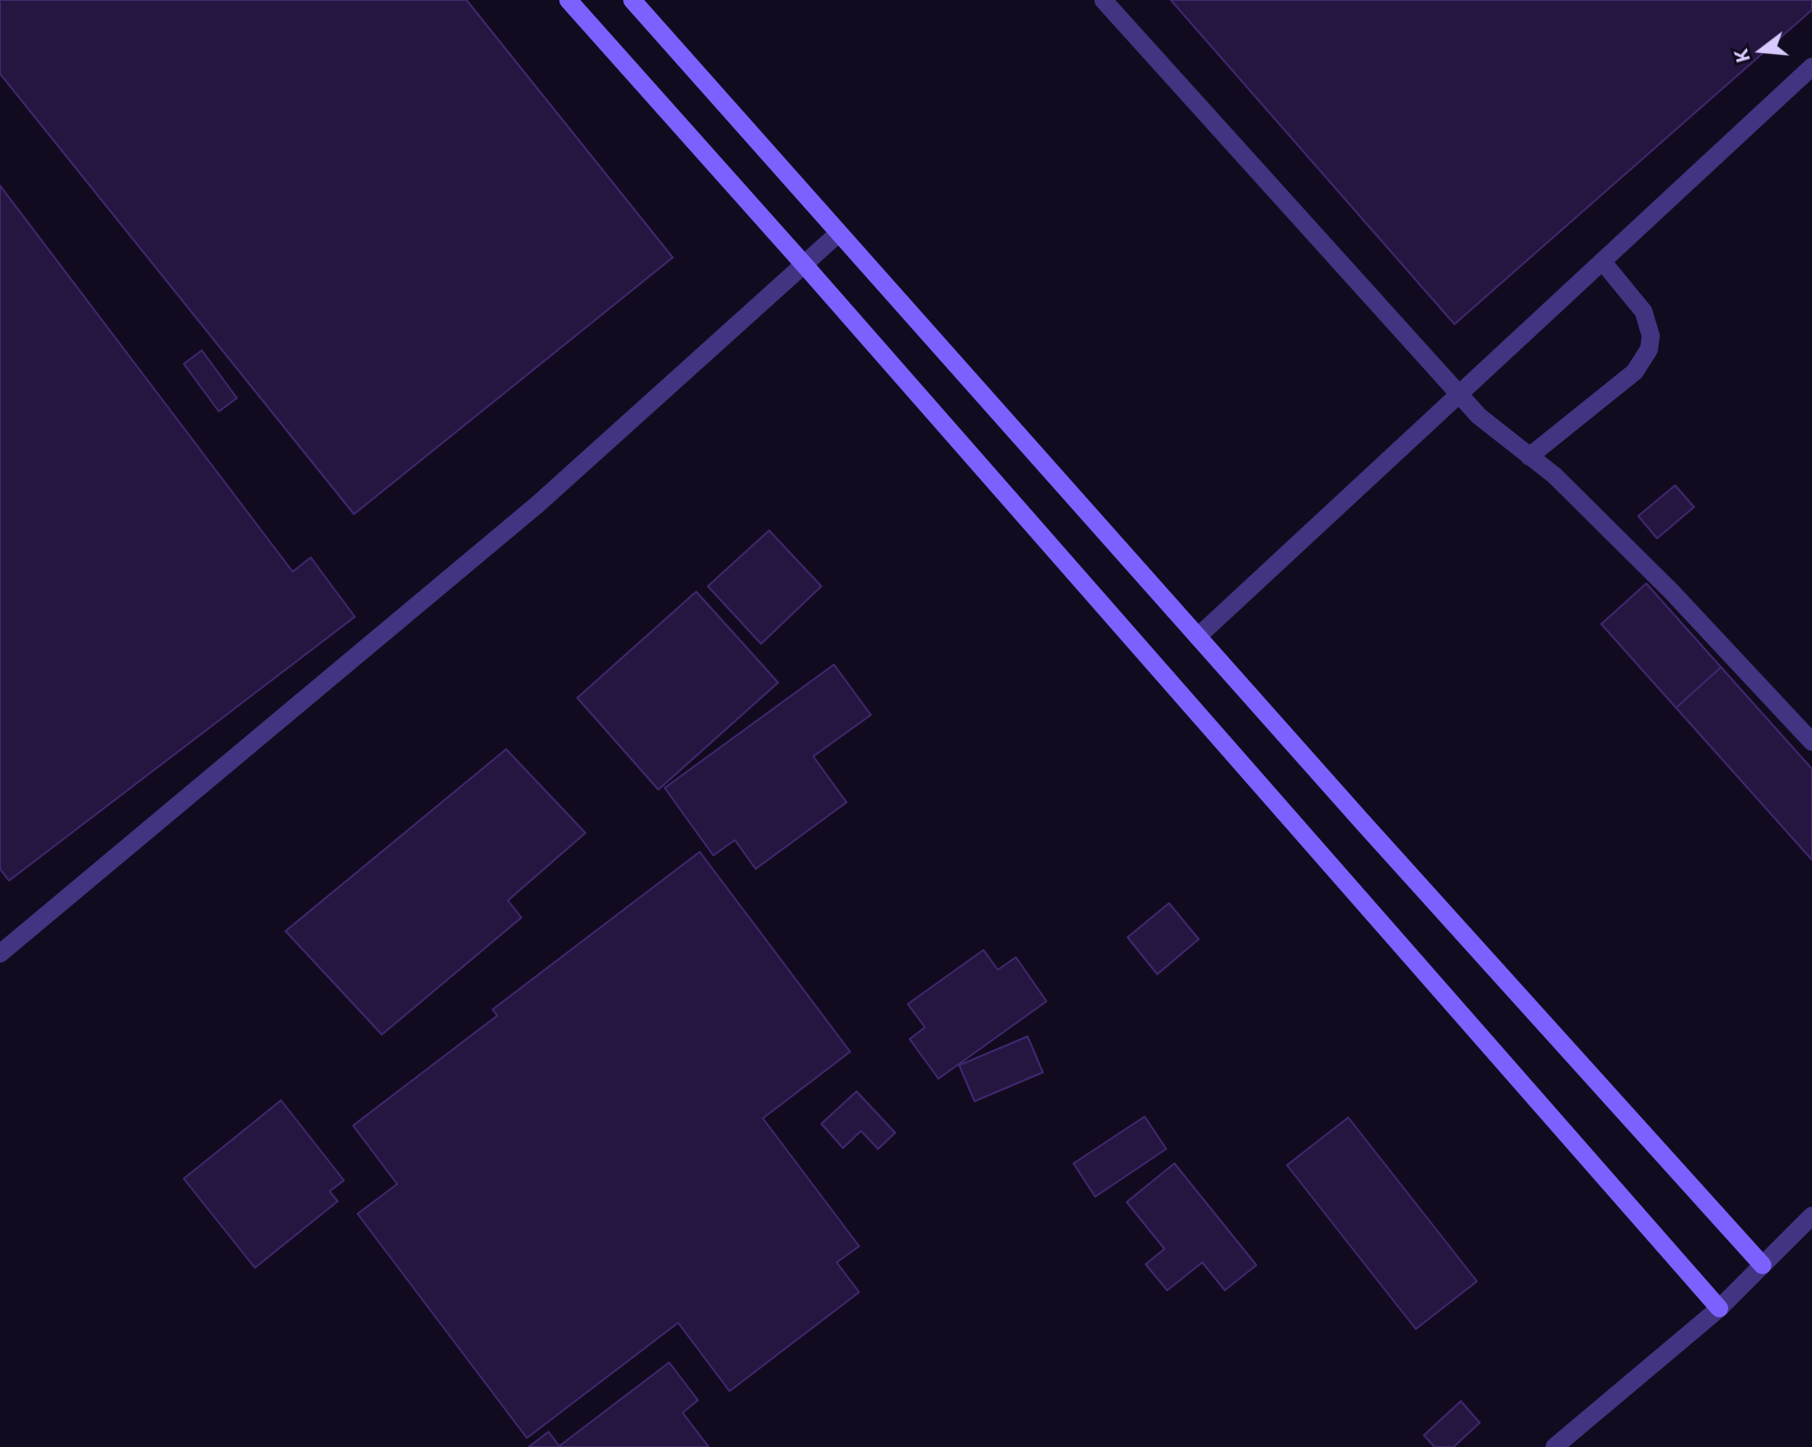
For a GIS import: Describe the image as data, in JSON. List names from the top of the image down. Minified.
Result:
{"north":"left"}
